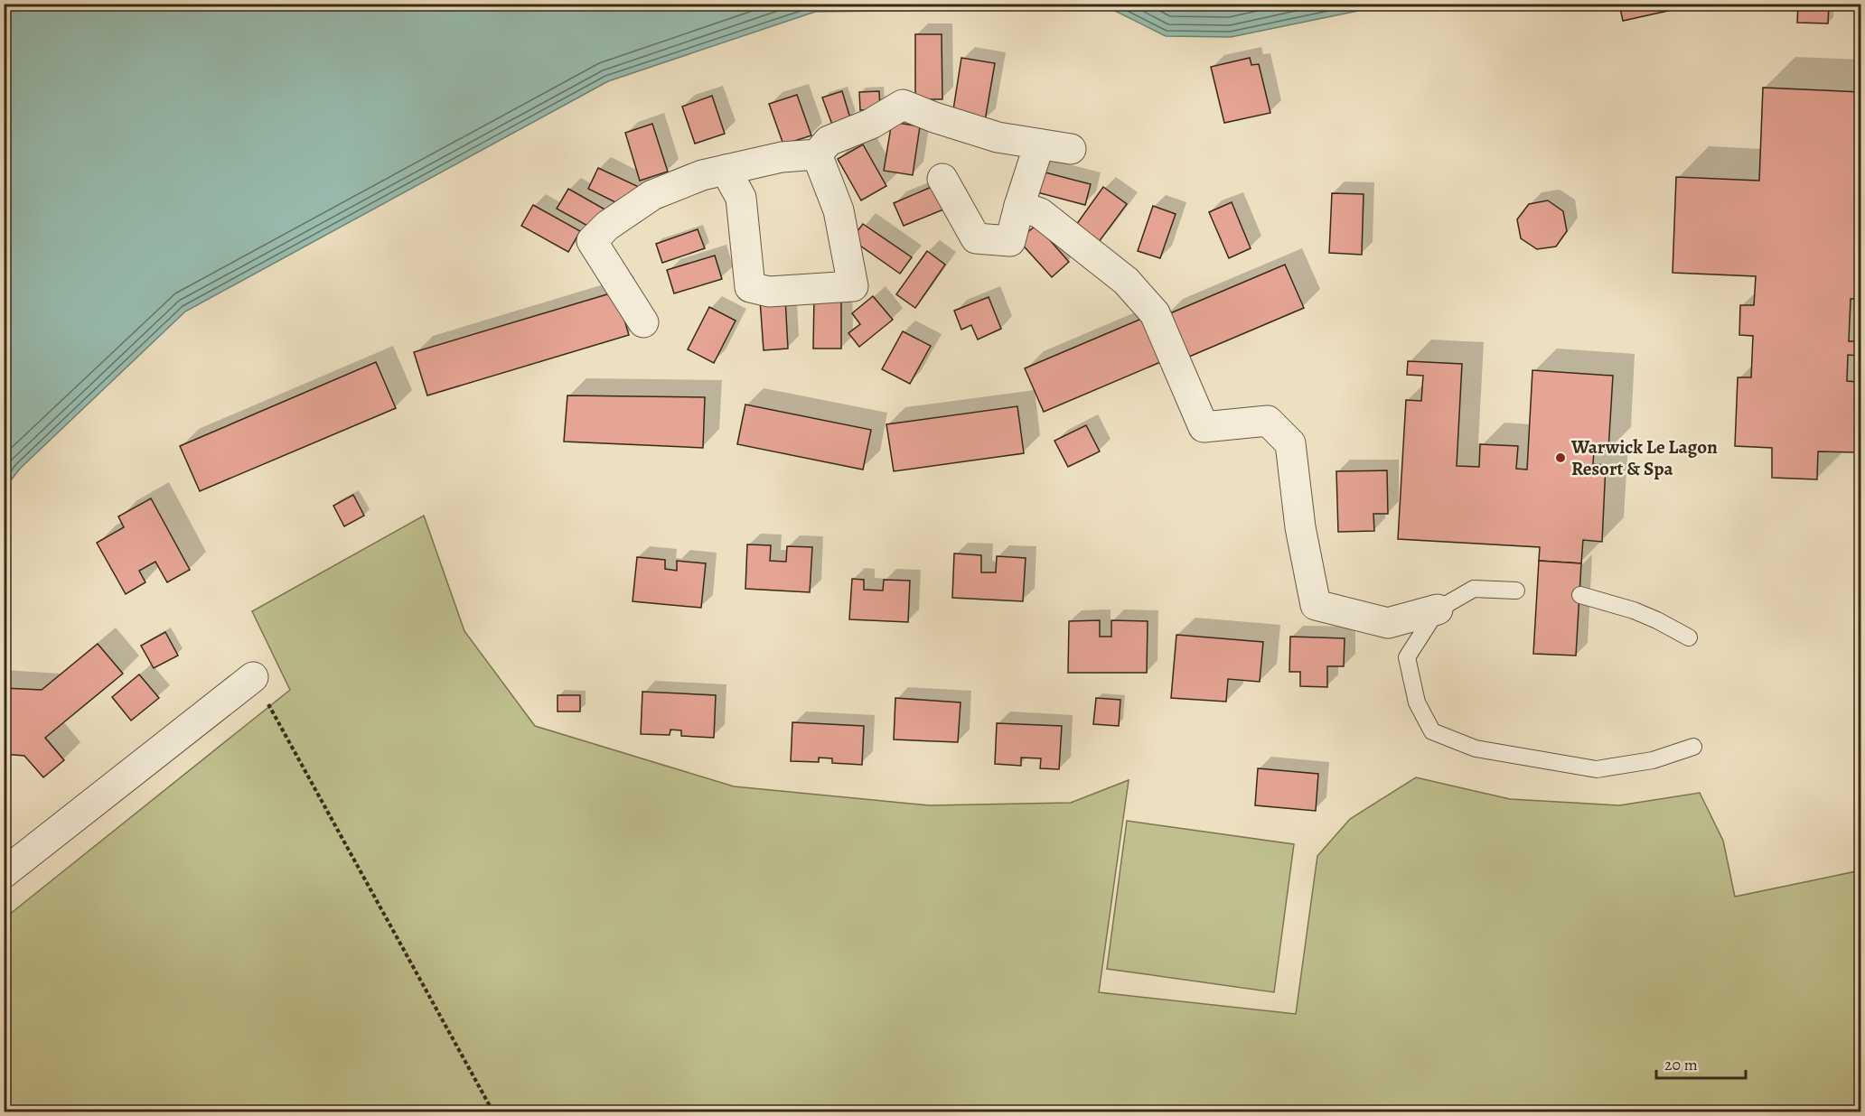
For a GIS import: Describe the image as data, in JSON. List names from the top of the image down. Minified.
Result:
{"places":["Warwick Le Lagon Resort & Spa"],"scale_bar":"20 m"}
